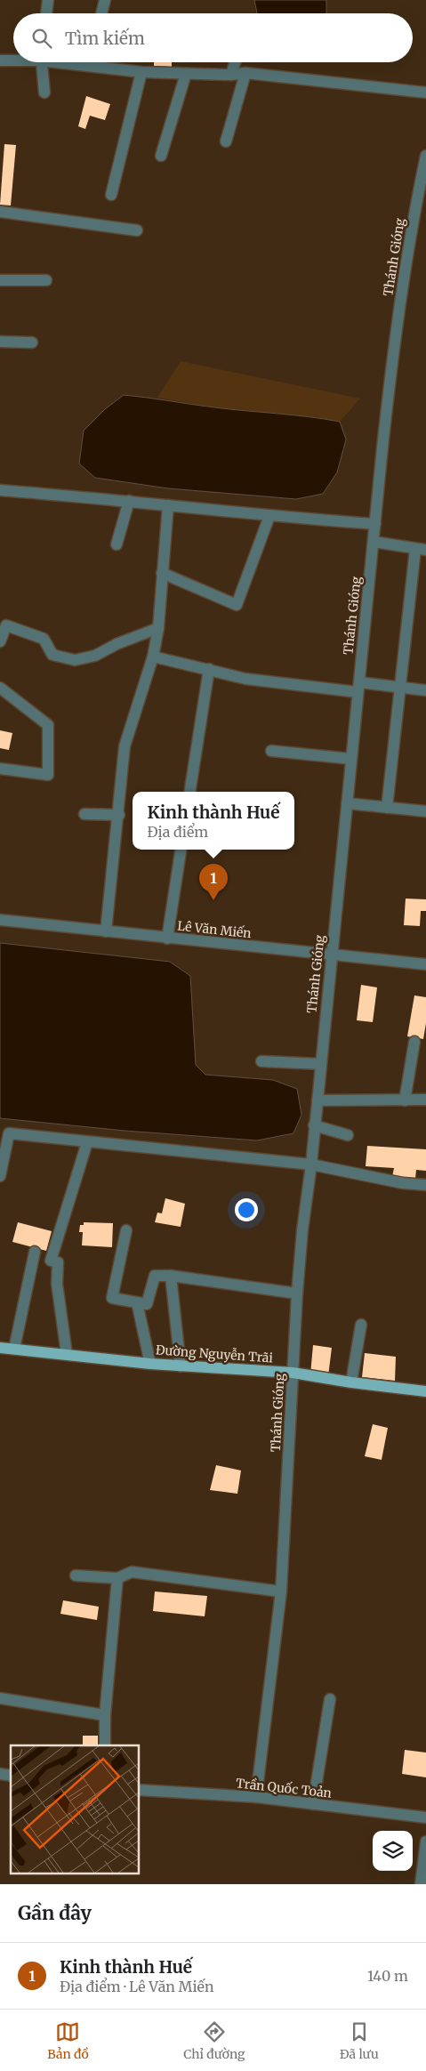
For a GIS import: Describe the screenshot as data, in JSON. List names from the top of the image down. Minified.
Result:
{"streets":{"main road":["Đường Nguyễn Trãi"],"street":["Thánh Gióng","Lê Văn Miến","Trần Quốc Toản"]},"crossings":[["Thánh Gióng","Lê Văn Miến"],["Thánh Gióng","Đường Nguyễn Trãi"],["Thánh Gióng","Trần Quốc Toản"]],"page":{"search":"Tìm kiếm","popup":["Kinh thành Huế","Địa điểm"],"pins":"1","heading":"Gần đây","list":[{"mark":"1","name":"Kinh thành Huế","note":"Địa điểm · Lê Văn Miến","value":"140 m"}],"nav":["Bản đồ","Chỉ đường","Đã lưu"]}}
